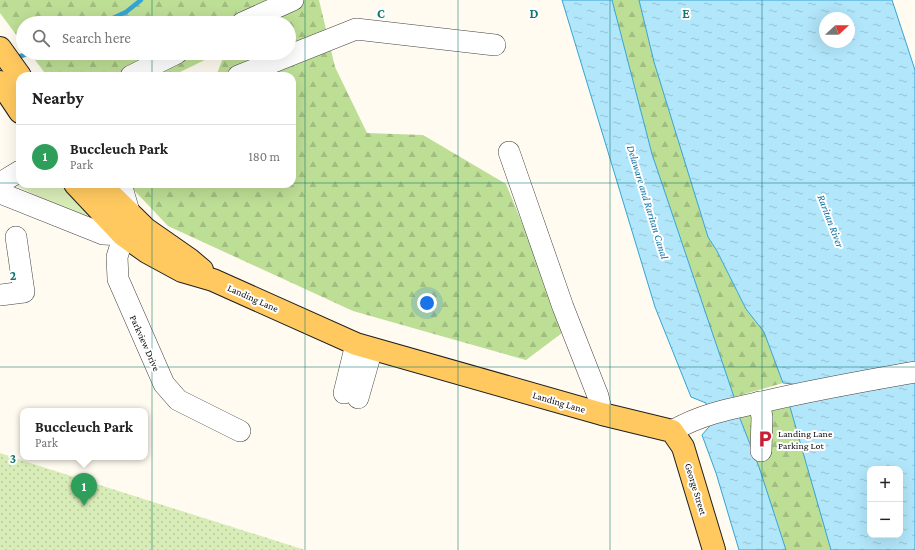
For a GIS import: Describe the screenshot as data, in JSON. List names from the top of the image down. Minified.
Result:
{"streets":{"main road":["Landing Lane","George Street"],"street":["Parkview Drive"]},"crossings":[["Landing Lane","Parkview Drive"],["Landing Lane","George Street"]],"water":["Delaware and Raritan Canal","Raritan River"],"places":{"parking":["Landing Lane Parking Lot"]},"north":"right","page":{"search":"Search here","heading":"Nearby","list":[{"mark":"1","name":"Buccleuch Park","note":"Park","value":"180 m"}],"popup":["Buccleuch Park","Park"],"map_buttons":["+","−"],"pins":"1"},"grid":{"columns":["C","D","E"],"rows":["2","3"]}}
